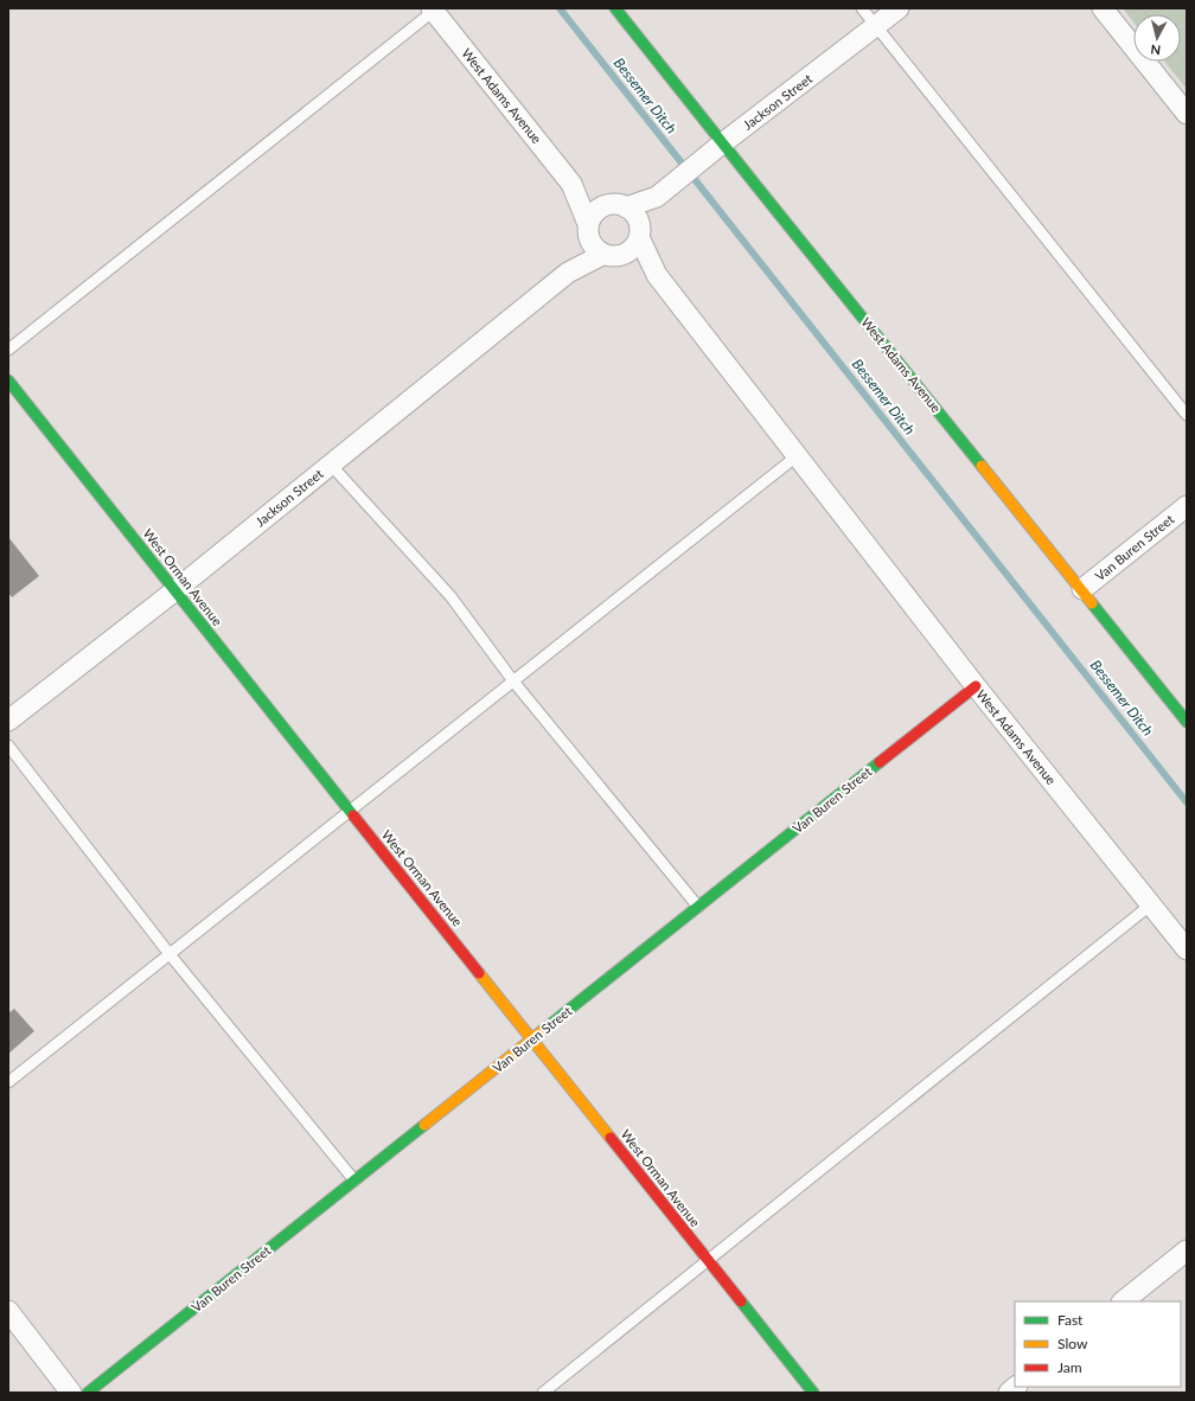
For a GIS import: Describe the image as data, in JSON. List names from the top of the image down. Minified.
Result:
{"streets":{"street":["West Adams Avenue","Jackson Street","Van Buren Street","West Orman Avenue"]},"crossings":[["West Adams Avenue","Jackson Street"],["West Adams Avenue","Van Buren Street"],["Jackson Street","West Orman Avenue"],["Van Buren Street","West Orman Avenue"]],"water":["Bessemer Ditch"],"legend":["Fast","Slow","Jam"],"north":"bottom"}
